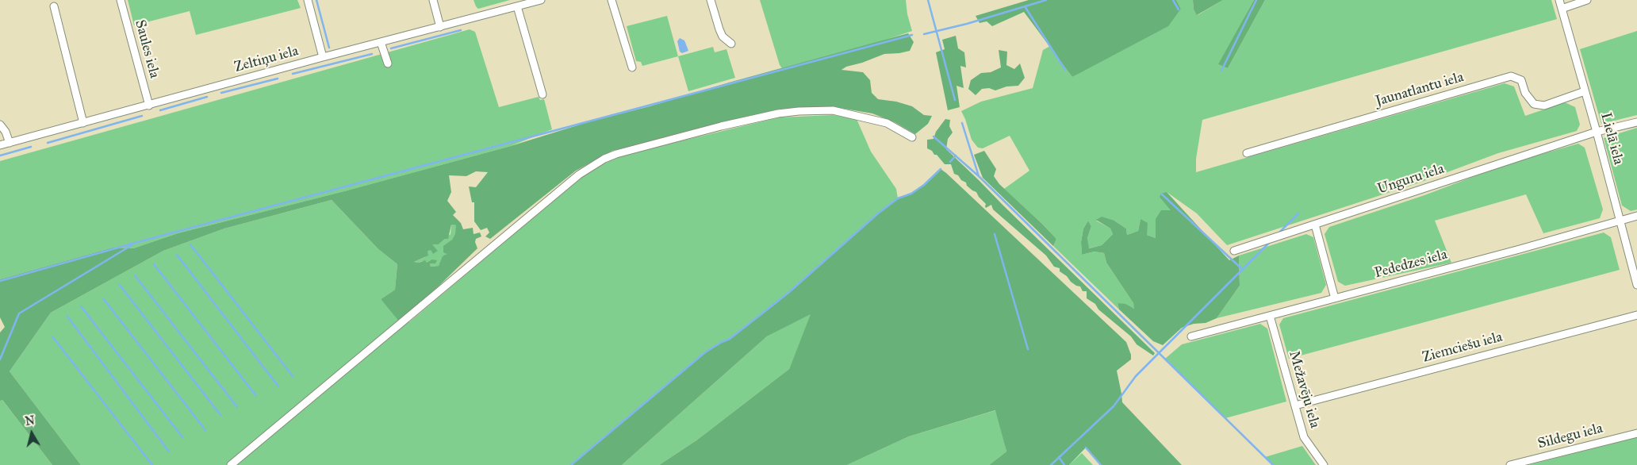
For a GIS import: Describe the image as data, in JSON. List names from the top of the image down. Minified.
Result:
{"streets":{"street":["Saules iela","Zeltiņu iela","Jaunatlantu iela","Lielā iela","Unguru iela","Pededzes iela","Ziemciešu iela","Mežavēju iela","Sildegu iela"]},"crossings":[["Saules iela","Zeltiņu iela"],["Jaunatlantu iela","Lielā iela"],["Lielā iela","Unguru iela"],["Lielā iela","Pededzes iela"],["Pededzes iela","Mežavēju iela"],["Ziemciešu iela","Mežavēju iela"]],"north":"top"}
